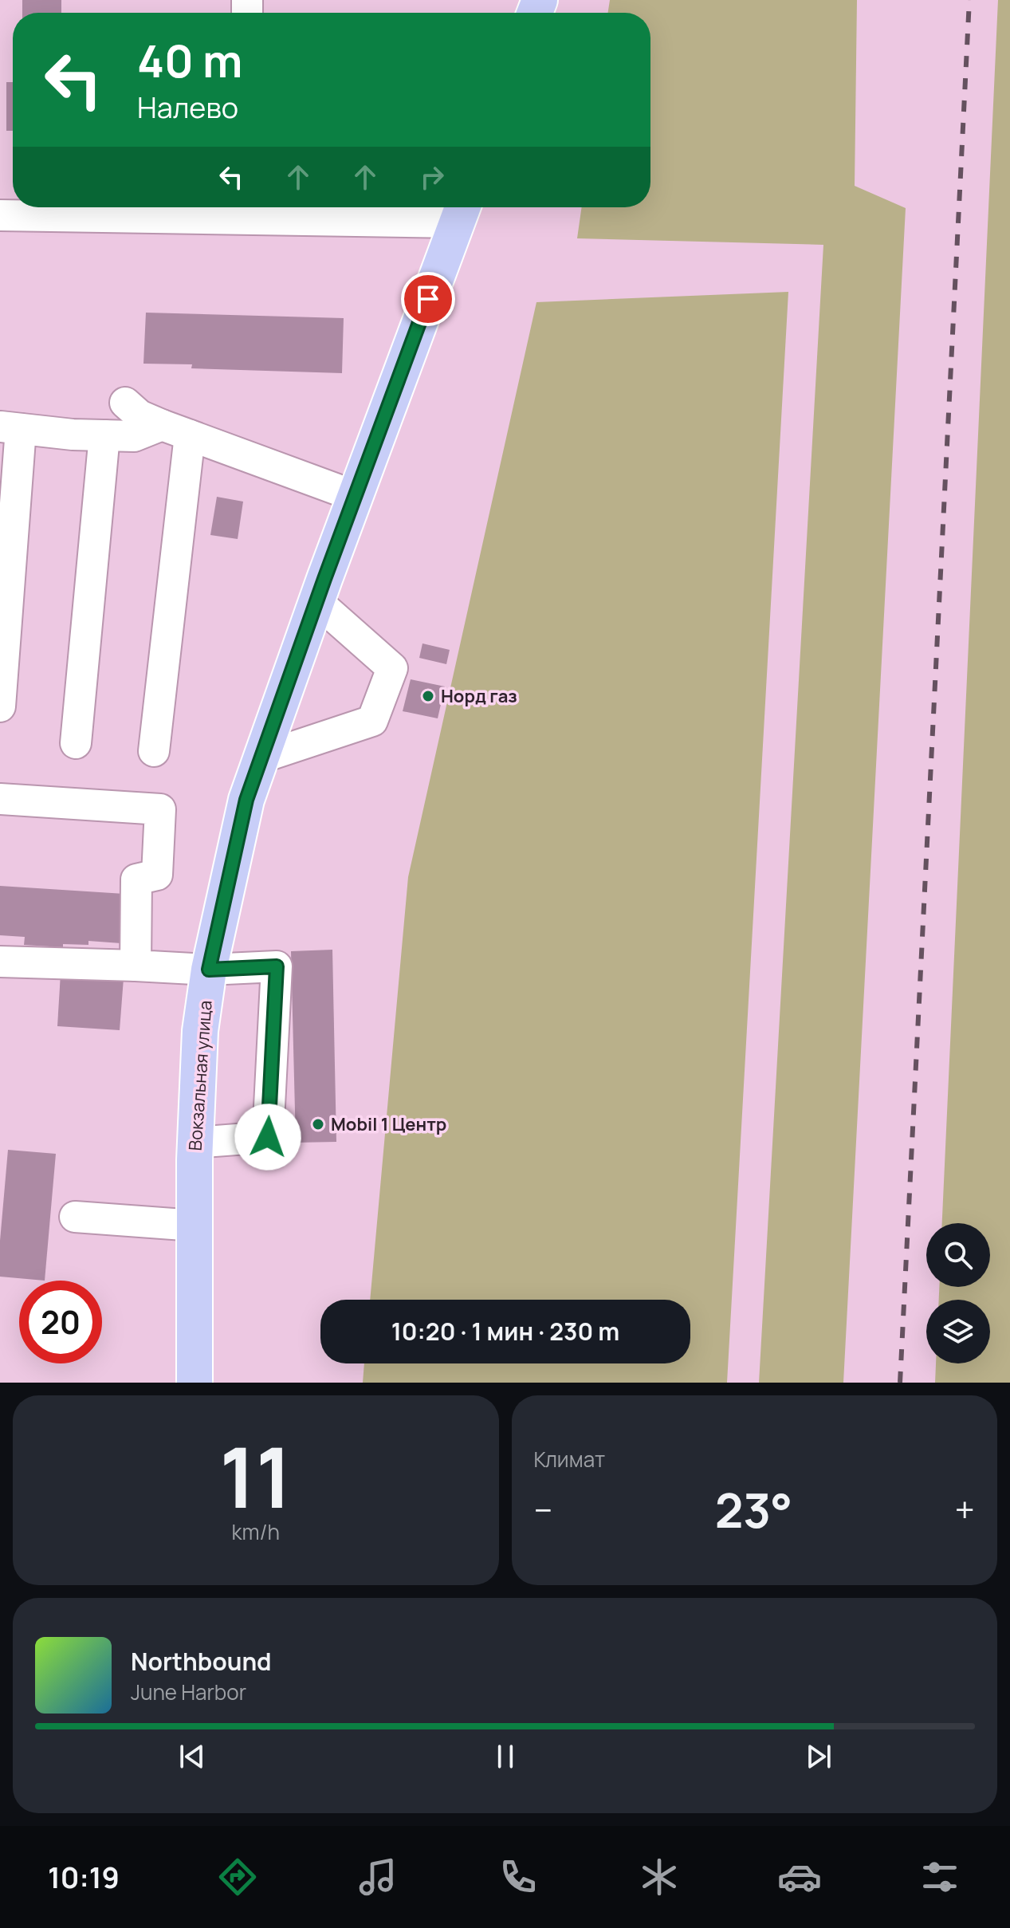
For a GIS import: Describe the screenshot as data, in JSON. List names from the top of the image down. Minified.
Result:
{"streets":{"main road":["Вокзальная улица"]},"places":["Норд газ","Mobil 1 Центр"],"page":{"turn":["40 m","Налево"],"limit":"20","trip":"10:20 · 1 мин · 230 m","tile":[["11","km/h"],"Климат"],"heat":["−","23°","+"],"song":["Northbound","June Harbor"],"tabs":"10:19"}}
